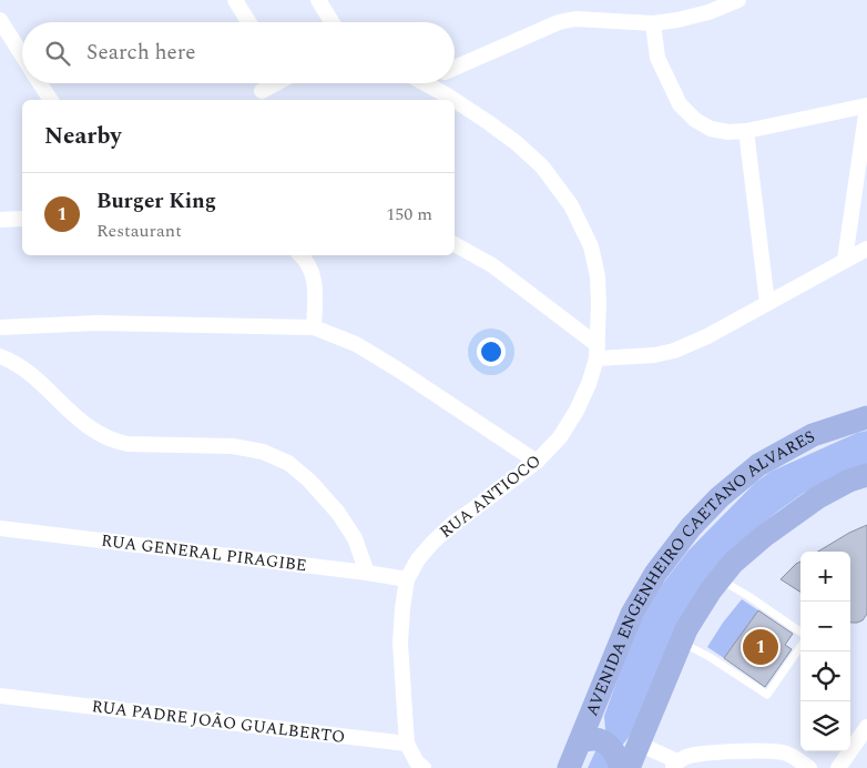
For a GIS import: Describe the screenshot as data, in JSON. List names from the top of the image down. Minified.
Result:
{"streets":{"main road":["AVENIDA ENGENHEIRO CAETANO ALVARES"],"street":["RUA ANTIOCO","RUA GENERAL PIRAGIBE","RUA PADRE JOÃO GUALBERTO"]},"crossings":[["RUA ANTIOCO","RUA GENERAL PIRAGIBE"],["RUA ANTIOCO","RUA PADRE JOÃO GUALBERTO"]],"page":{"search":"Search here","heading":"Nearby","list":[{"mark":"1","name":"Burger King","note":"Restaurant","value":"150 m"}],"map_buttons":["+","−"],"pins":"1"}}
